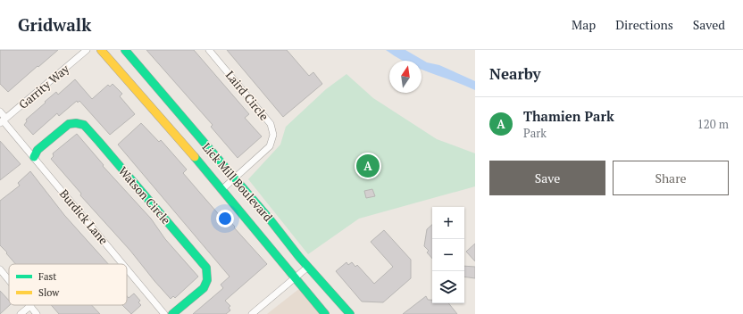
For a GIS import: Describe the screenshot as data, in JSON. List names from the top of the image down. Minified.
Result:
{"streets":{"main road":["Lick Mill Boulevard","Watson Circle"],"street":["Garrity Way","Laird Circle","Burdick Lane"]},"crossings":[["Garrity Way","Burdick Lane"],["Laird Circle","Lick Mill Boulevard"],["Watson Circle","Burdick Lane"]],"legend":["Fast","Slow"],"north":"top","page":{"header":"Gridwalk","nav":["Map","Directions","Saved"],"heading":"Nearby","list":[{"mark":"A","name":"Thamien Park","note":"Park","value":"120 m"}],"buttons":["Save","Share"],"pins":"A","map_buttons":["+","−"]}}
